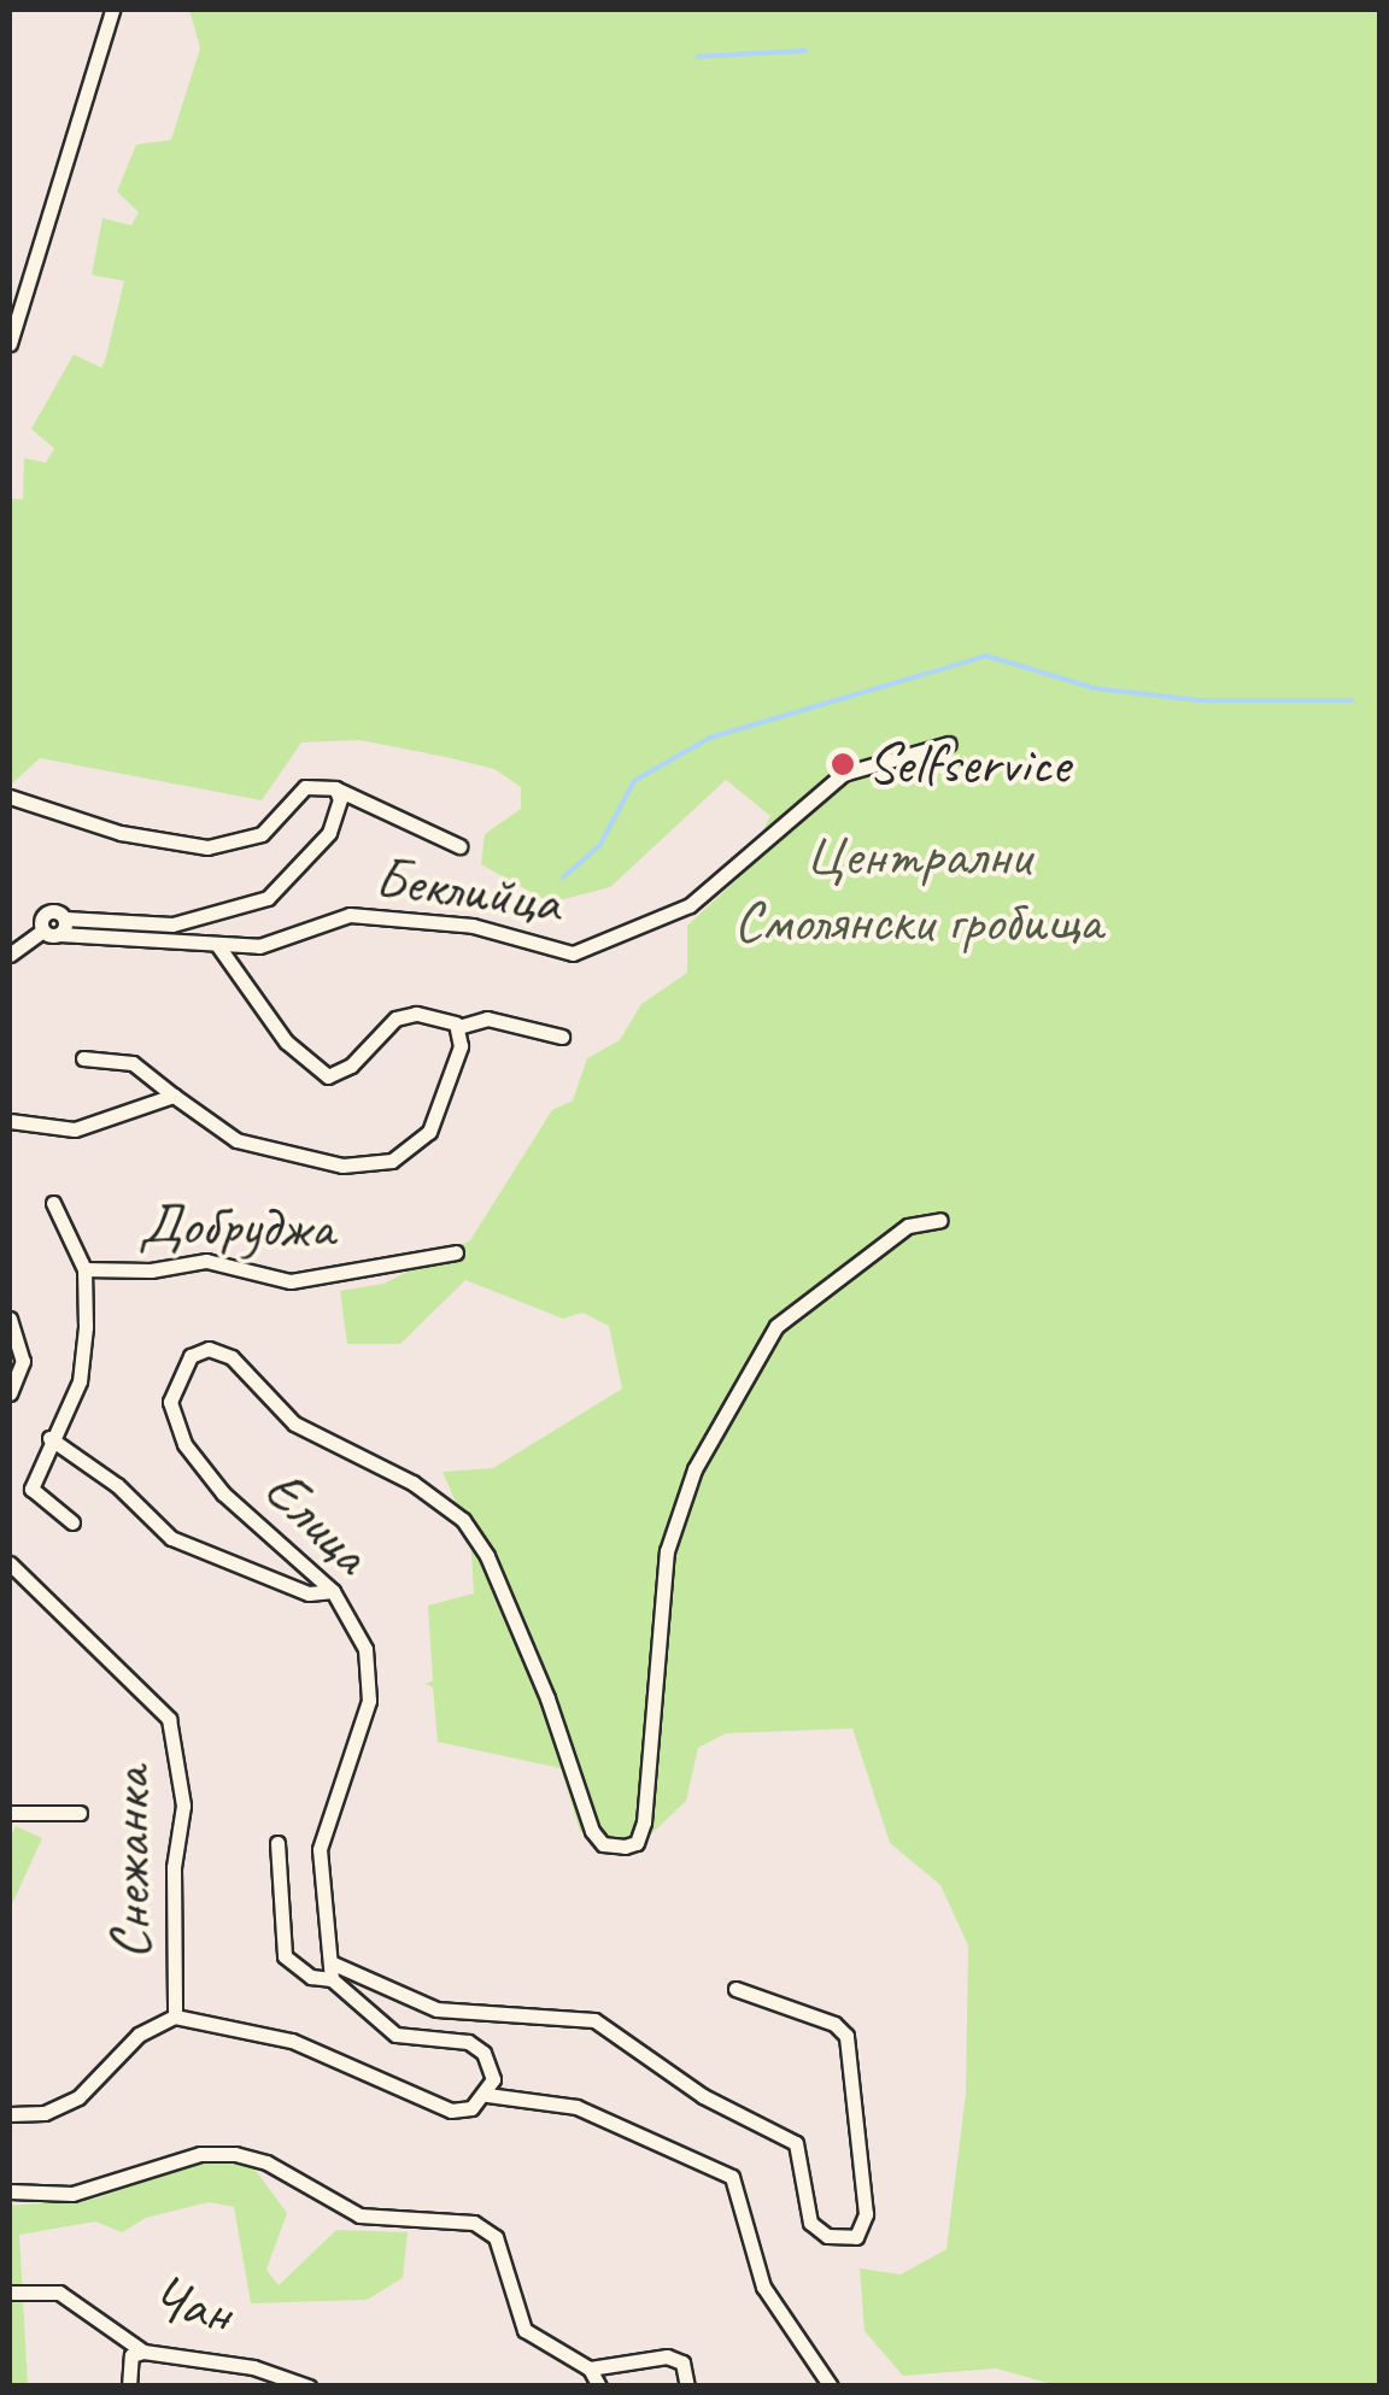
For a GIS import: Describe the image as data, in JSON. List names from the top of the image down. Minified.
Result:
{"streets":{"street":["Беклийца","Добруджа","Елица","Снежанка","Чан"]},"parks":["Централни Смолянски гробища"],"places":["Selfservice"]}
